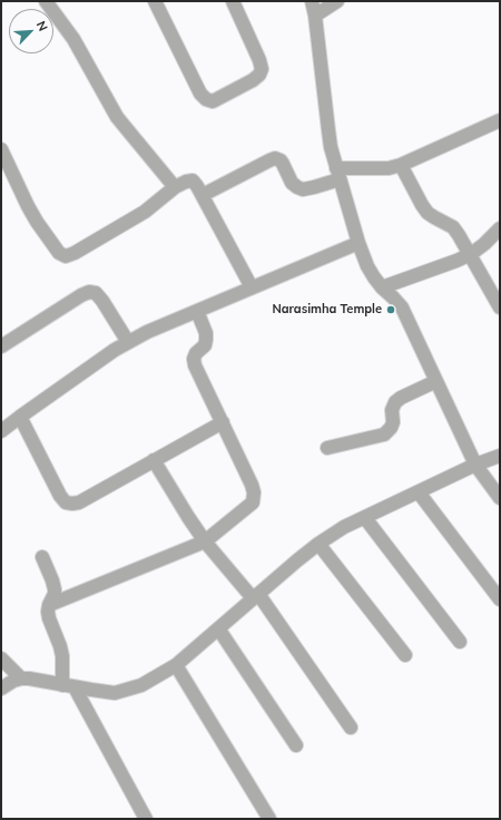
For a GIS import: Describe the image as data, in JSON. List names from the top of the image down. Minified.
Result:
{"places":["Narasimha Temple"],"north":"top right"}
